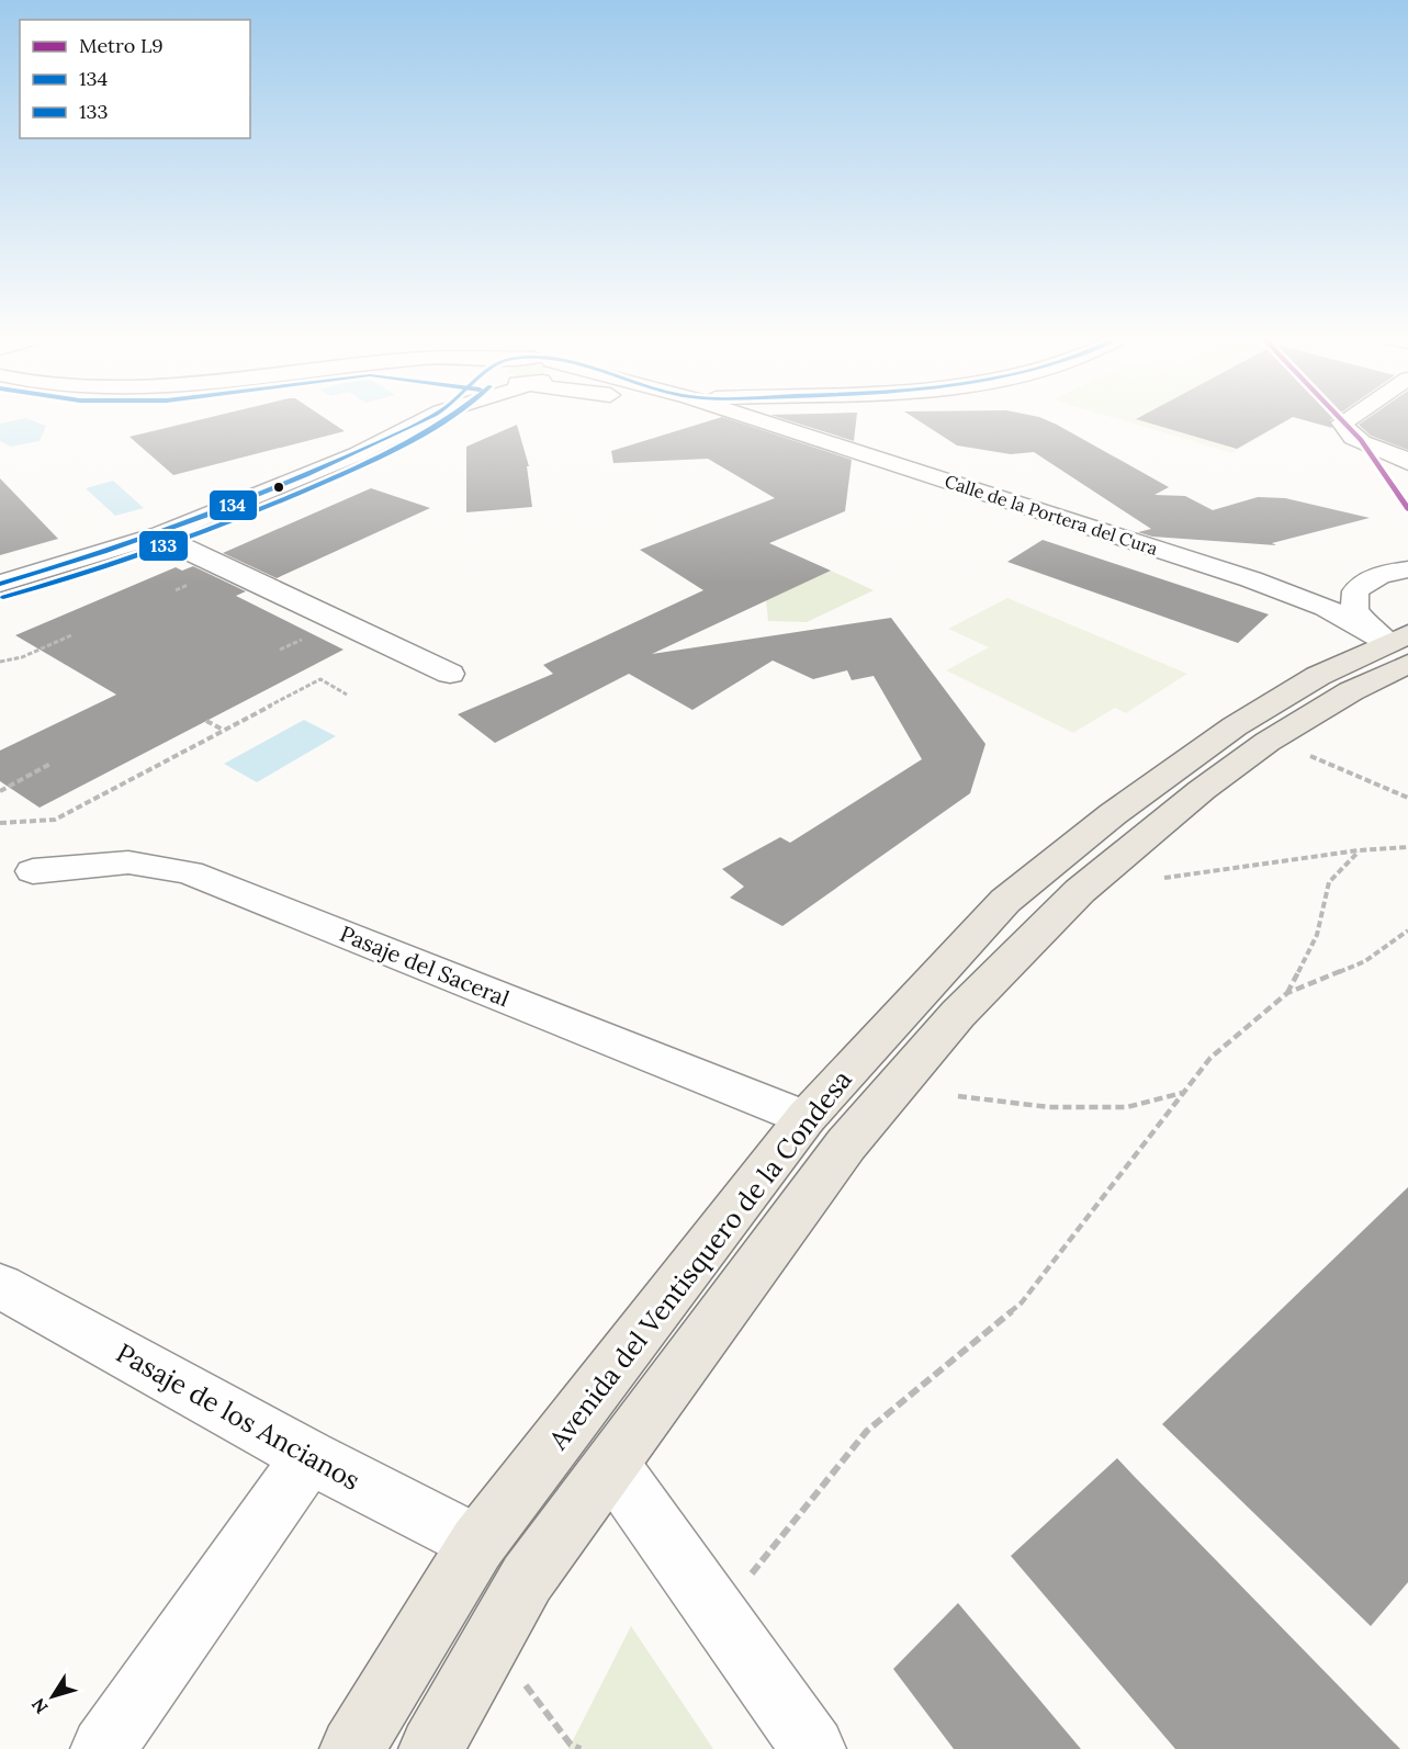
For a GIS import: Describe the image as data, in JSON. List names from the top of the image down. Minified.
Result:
{"streets":{"main road":["Avenida del Ventisquero de la Condesa"],"street":["Calle de la Portera del Cura","Pasaje del Saceral","Pasaje de los Ancianos"]},"crossings":[["Calle de la Portera del Cura","Avenida del Ventisquero de la Condesa"],["Pasaje del Saceral","Avenida del Ventisquero de la Condesa"],["Avenida del Ventisquero de la Condesa","Pasaje de los Ancianos"]],"lines":["metro line L9","transit line 134","transit line 133"],"legend":["Metro L9","134","133"],"north":"bottom left"}
